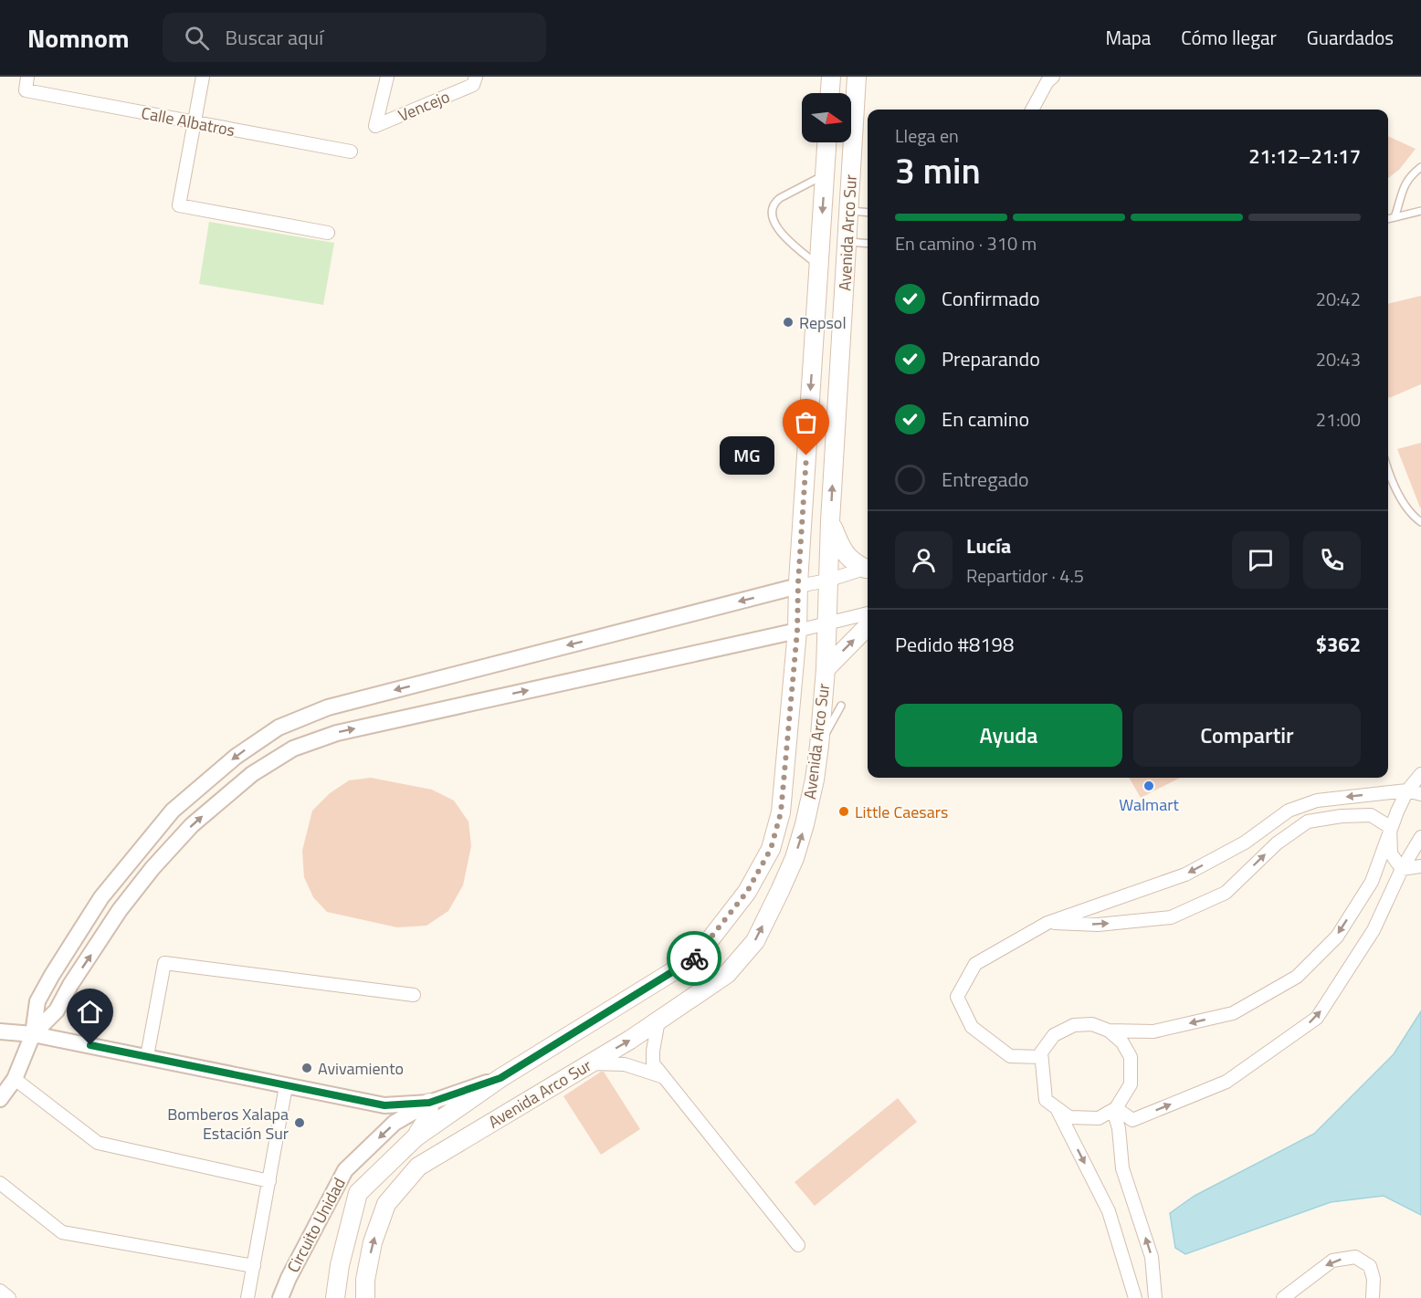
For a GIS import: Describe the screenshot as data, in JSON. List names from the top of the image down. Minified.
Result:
{"streets":{"main road":["Avenida Arco Sur"],"street":["Vencejo","Calle Albatros","Circuito Unidad"]},"crossings":[["Avenida Arco Sur","Circuito Unidad"]],"one_way":["Circuito Unidad"],"places":["Repsol","MG","Walmart","Little Caesars","Avivamiento","Bomberos Xalapa Estación Sur"],"north":"right","page":{"header":"Nomnom","search":"Buscar aquí","nav":["Mapa","Cómo llegar","Guardados"],"heading":["3 min","Llega en","21:12–21:17"],"panel":["Lucía","Repartidor · 4.5","Pedido #8198","$362"],"bar":"En camino · 310 m","list":[["Confirmado","20:42"],["Preparando","20:43"],["En camino","21:00"],"Entregado"],"bubble":"MG","buttons":["Ayuda","Compartir"]}}
